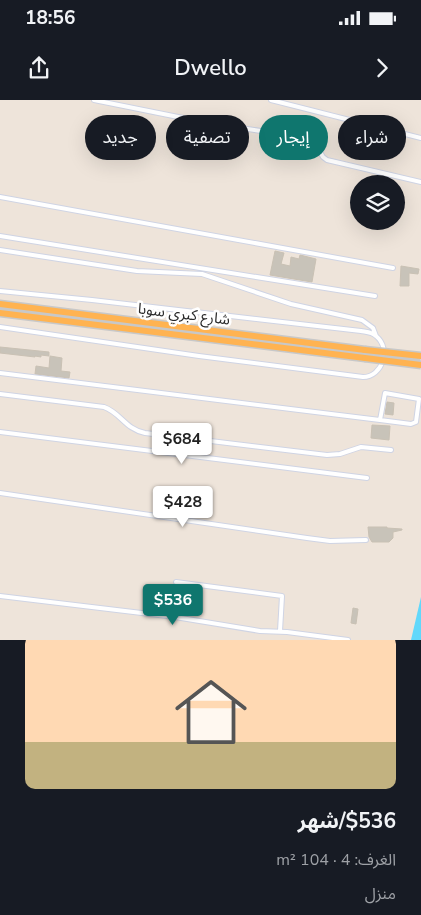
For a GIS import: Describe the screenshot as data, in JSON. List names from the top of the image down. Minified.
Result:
{"streets":{"highway":["شارع كبري سوبا"]},"page":{"status":"18:56","header":"Dwello","chip":["شراء","إيجار","تصفية","جديد"],"price":["$684","$428","$536"],"list":[{"name":"$536/شهر","note":"الغرف: 4 · 104 m² · منزل"}]}}
